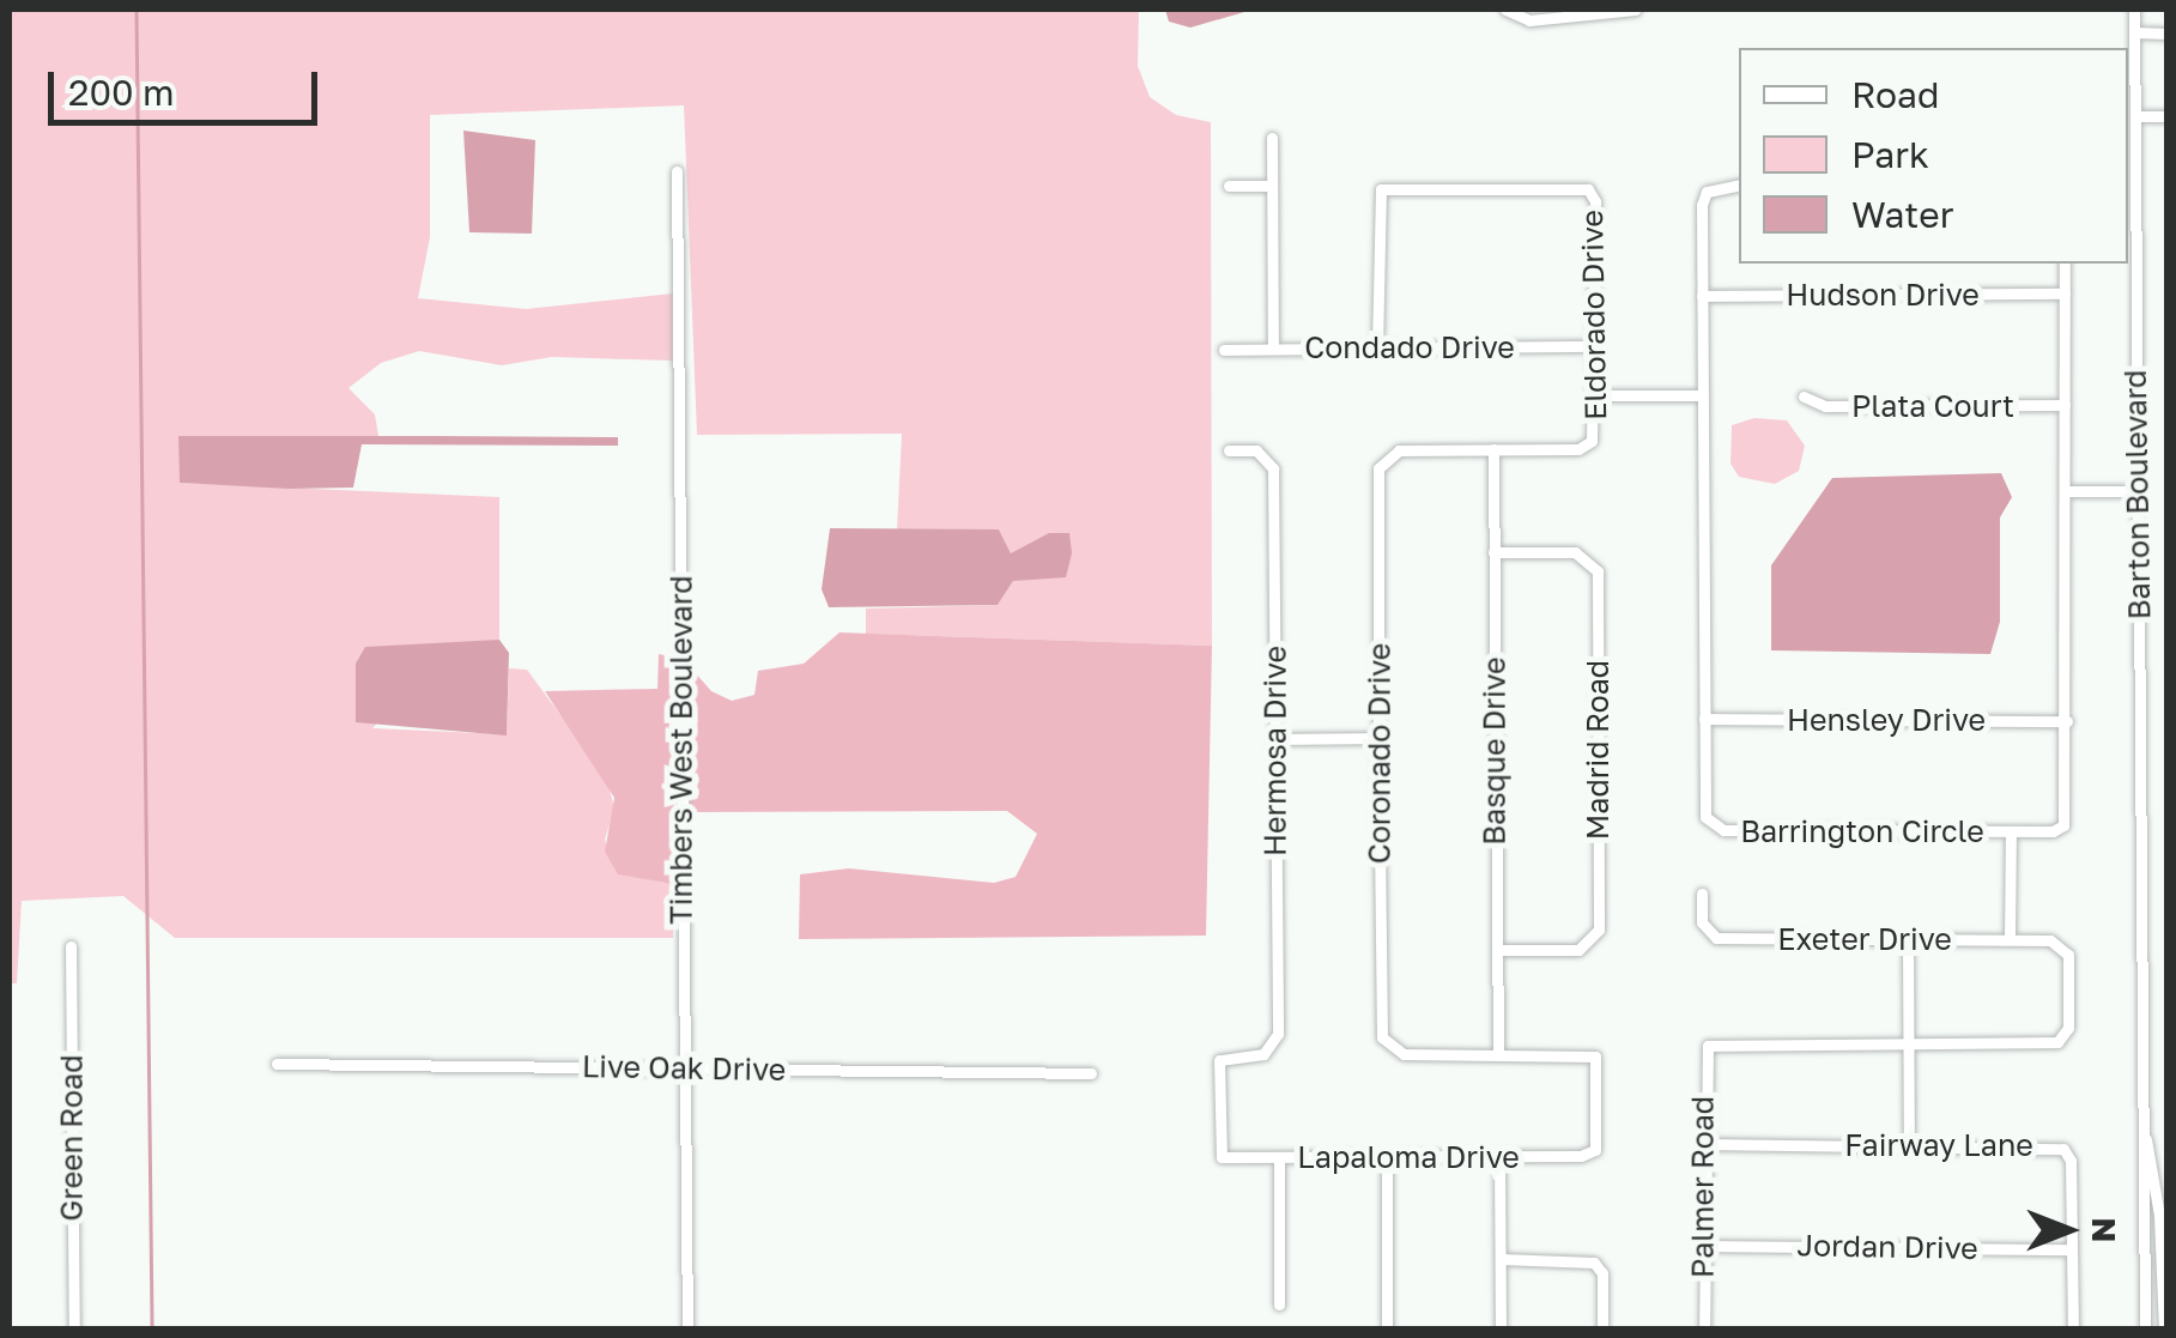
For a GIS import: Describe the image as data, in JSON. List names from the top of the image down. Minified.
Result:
{"streets":{"street":["Hudson Drive","Eldorado Drive","Condado Drive","Plata Court","Barton Boulevard","Hensley Drive","Timbers West Boulevard","Madrid Road","Hermosa Drive","Basque Drive","Coronado Drive","Barrington Circle","Exeter Drive","Live Oak Drive","Green Road","Fairway Lane","Lapaloma Drive","Palmer Road","Jordan Drive"]},"crossings":[["Hudson Drive","Barrington Circle"],["Eldorado Drive","Condado Drive"],["Eldorado Drive","Basque Drive"],["Eldorado Drive","Coronado Drive"],["Plata Court","Barrington Circle"],["Hensley Drive","Barrington Circle"],["Timbers West Boulevard","Live Oak Drive"],["Madrid Road","Basque Drive"],["Hermosa Drive","Lapaloma Drive"],["Basque Drive","Coronado Drive"],["Basque Drive","Lapaloma Drive"],["Coronado Drive","Lapaloma Drive"],["Exeter Drive","Palmer Road"],["Fairway Lane","Palmer Road"],["Fairway Lane","Jordan Drive"],["Palmer Road","Jordan Drive"]],"legend":["Road","Park","Water"],"scale_bar":"200 m","north":"right"}
